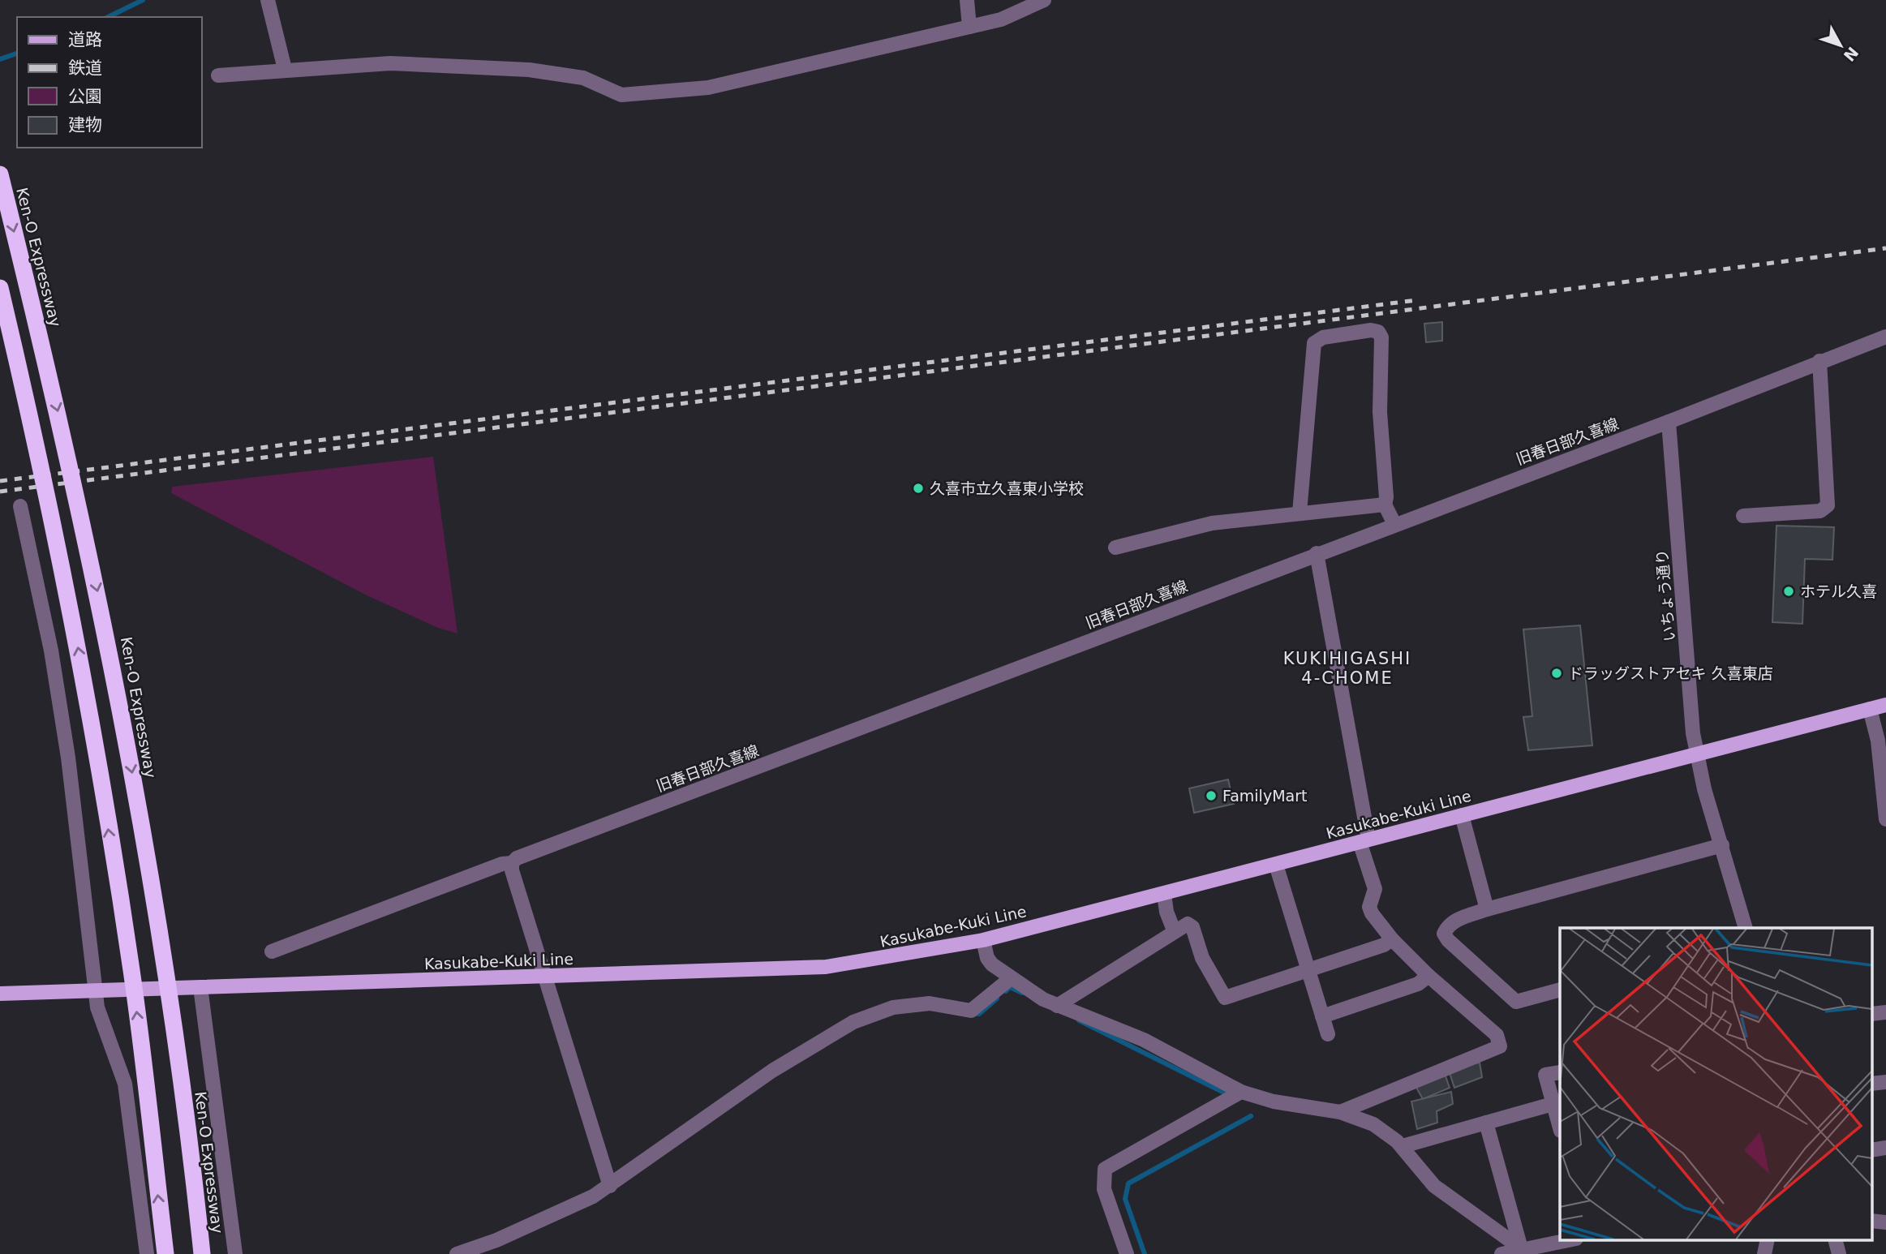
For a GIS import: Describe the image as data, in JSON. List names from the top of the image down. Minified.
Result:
{"streets":{"highway":["Ken-O Expressway"],"main road":["Kasukabe-Kuki Line"],"street":["旧春日部久喜線","いちょう通り"]},"crossings":[["旧春日部久喜線","いちょう通り"],["いちょう通り","Kasukabe-Kuki Line"]],"districts":["KUKIHIGASHI 4-CHOME"],"places":["久喜市立久喜東小学校","ホテル久喜","ドラッグストアセキ 久喜東店","FamilyMart"],"legend":["道路","鉄道","公園","建物"],"north":"bottom right"}
